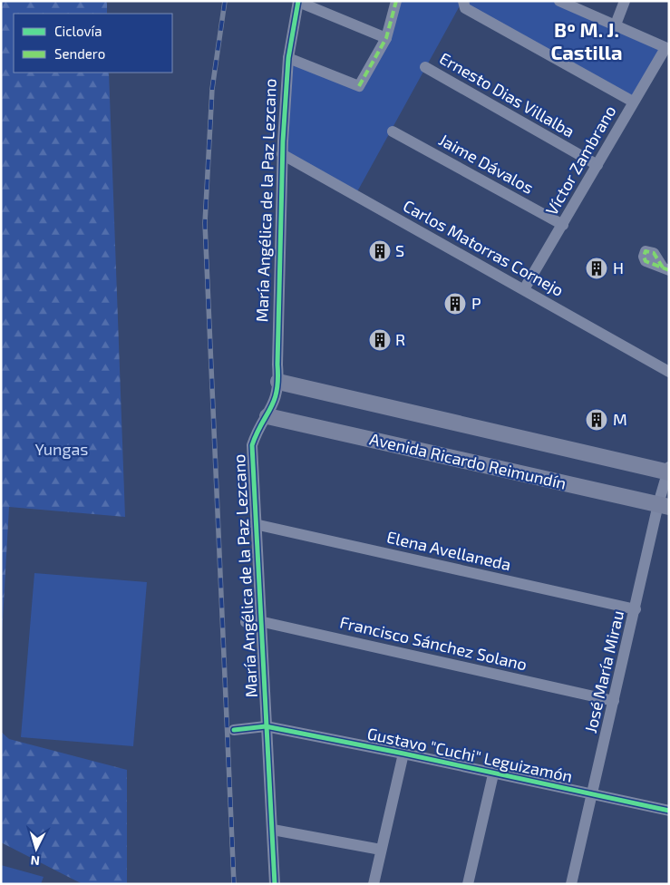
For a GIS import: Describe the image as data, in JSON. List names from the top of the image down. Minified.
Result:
{"streets":{"street":["Ernesto Dias Villalba","Víctor Zambrano","Jaime Dávalos","María Angélica de la Paz Lezcano","Carlos Matorras Cornejo","Avenida Ricardo Reimundín","Elena Avellaneda","Francisco Sánchez Solano","José María Mirau","Gustavo \"Cuchi\" Leguizamón"]},"crossings":[["Ernesto Dias Villalba","Víctor Zambrano"],["Víctor Zambrano","Jaime Dávalos"],["Víctor Zambrano","Carlos Matorras Cornejo"],["María Angélica de la Paz Lezcano","Carlos Matorras Cornejo"],["María Angélica de la Paz Lezcano","Avenida Ricardo Reimundín"],["María Angélica de la Paz Lezcano","Elena Avellaneda"],["María Angélica de la Paz Lezcano","Francisco Sánchez Solano"],["María Angélica de la Paz Lezcano","Gustavo \"Cuchi\" Leguizamón"],["Avenida Ricardo Reimundín","José María Mirau"],["Elena Avellaneda","José María Mirau"],["Francisco Sánchez Solano","José María Mirau"],["José María Mirau","Gustavo \"Cuchi\" Leguizamón"]],"districts":["Bº M. J. Castilla"],"parks":["Yungas"],"places":{"building":["S","H","P","R","M"]},"legend":["Ciclovía","Sendero"],"north":"bottom"}
